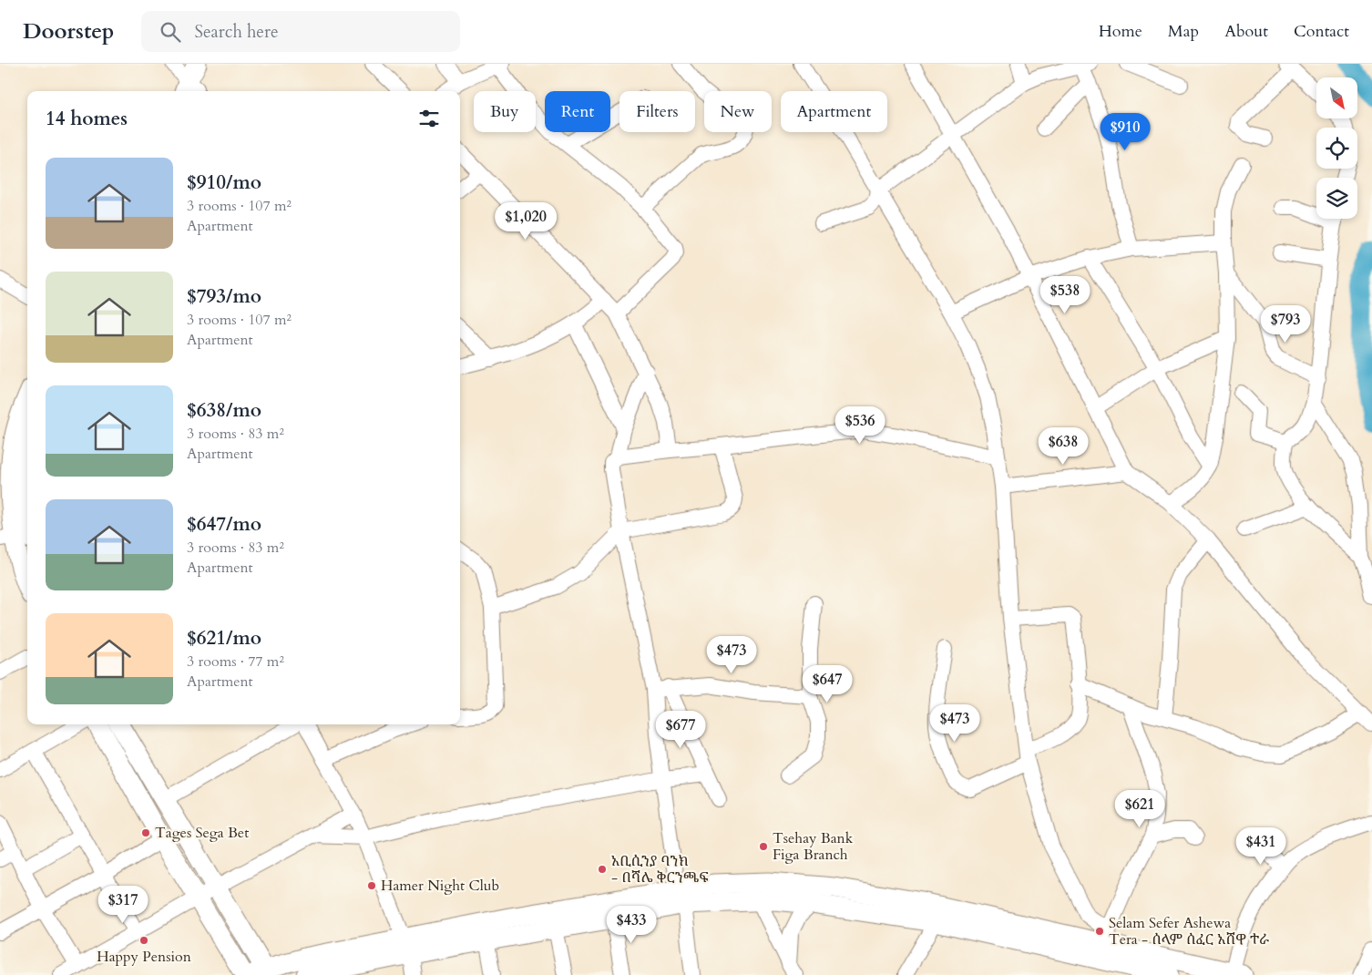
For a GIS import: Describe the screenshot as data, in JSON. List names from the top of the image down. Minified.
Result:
{"places":["Tages Sega Bet","Tsehay Bank Figa Branch","አቢሲንያ ባንክ - በሻሌ ቅርንጫፍ","Hamer Night Club","Selam Sefer Ashewa Tera - ሰላም ሰፈር አሸዋ ተራ","Happy Pension"],"north":"bottom right","page":{"header":"Doorstep","search":"Search here","nav":["Home","Map","About","Contact"],"chip":["Buy","Rent","Filters","New","Apartment"],"heading":"14 homes","price":["$910","$1,020","$538","$793","$536","$638","$473","$647","$473","$677","$621","$431","$317","$433"],"list":[{"name":"$910/mo","note":"3 rooms · 107 m² · Apartment"},{"name":"$793/mo","note":"3 rooms · 107 m² · Apartment"},{"name":"$638/mo","note":"3 rooms · 83 m² · Apartment"},{"name":"$647/mo","note":"3 rooms · 83 m² · Apartment"},{"name":"$621/mo","note":"3 rooms · 77 m² · Apartment"}]}}
